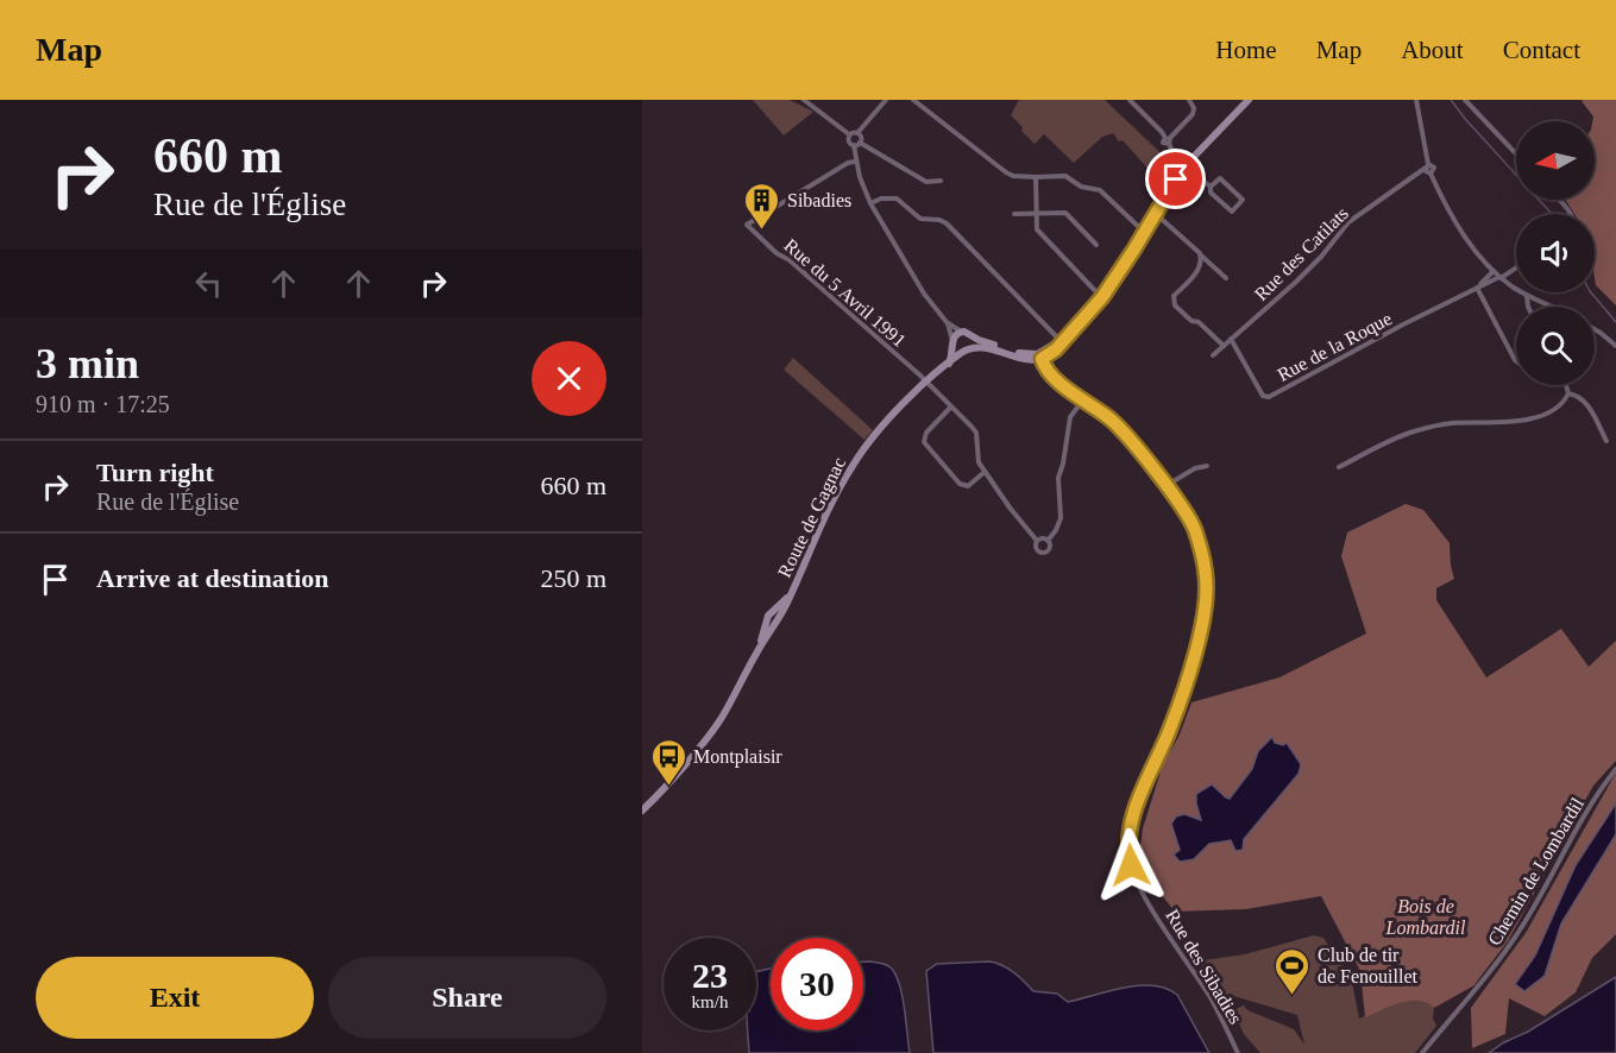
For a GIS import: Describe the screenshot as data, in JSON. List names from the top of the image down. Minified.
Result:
{"streets":{"main road":["Route de Gagnac"],"street":["Rue des Catilats","Rue du 5 Avril 1991","Rue de la Roque","Chemin de Lombardil","Rue des Sibadies"]},"crossings":[["Rue des Catilats","Rue de la Roque"],["Rue du 5 Avril 1991","Route de Gagnac"]],"parks":["Bois de Lombardil"],"places":{"building":["Sibadies"],"bus stop":["Montplaisir"],"sports":["Club de tir de Fenouillet"]},"north":"left","page":{"header":"Map","nav":["Home","Map","About","Contact"],"turn":["660 m","Rue de l'Église"],"heading":["3 min","910 m · 17:25"],"list":[{"name":"Turn right","note":"Rue de l'Église","value":"660 m"},{"name":"Arrive at destination","value":"250 m"}],"speed":"23 km/h","limit":"30","buttons":["Exit","Share"]}}
